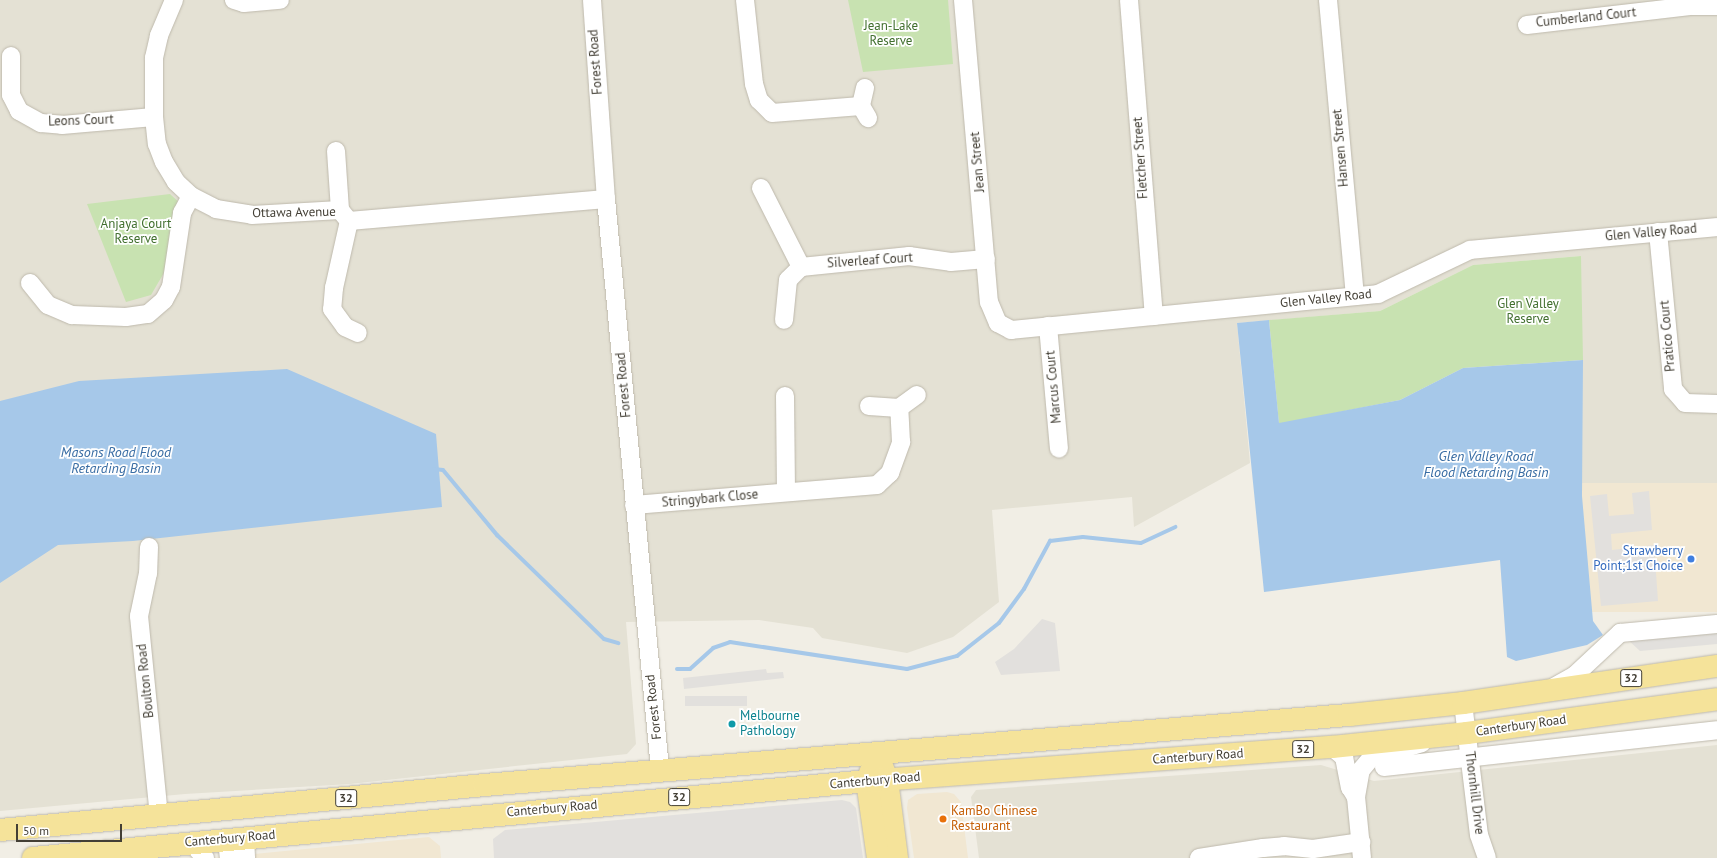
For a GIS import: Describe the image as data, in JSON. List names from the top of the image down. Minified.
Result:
{"streets":{"main road":["32","Canterbury Road"],"street":["Cumberland Court","Forest Road","Leons Court","Hansen Street","Fletcher Street","Jean Street","Ottawa Avenue","Glen Valley Road","Silverleaf Court","Pratico Court","Marcus Court","Stringybark Close","Boulton Road","Thornhill Drive"]},"crossings":[["Forest Road","Ottawa Avenue"],["Forest Road","Stringybark Close"],["Forest Road","32"],["Leons Court","Ottawa Avenue"],["Hansen Street","Glen Valley Road"],["Fletcher Street","Glen Valley Road"],["Jean Street","Glen Valley Road"],["Jean Street","Silverleaf Court"],["Glen Valley Road","Pratico Court"],["Glen Valley Road","Marcus Court"],["32","Boulton Road"],["32","Thornhill Drive"],["Canterbury Road","Thornhill Drive"]],"water":["Masons Road Flood Retarding Basin","Glen Valley Road Flood Retarding Basin"],"parks":["Jean-Lake Reserve","Anjaya Court Reserve","Glen Valley Reserve"],"places":["Strawberry Point;1st Choice","Melbourne Pathology","KamBo Chinese Restaurant"],"scale_bar":"50 m"}
